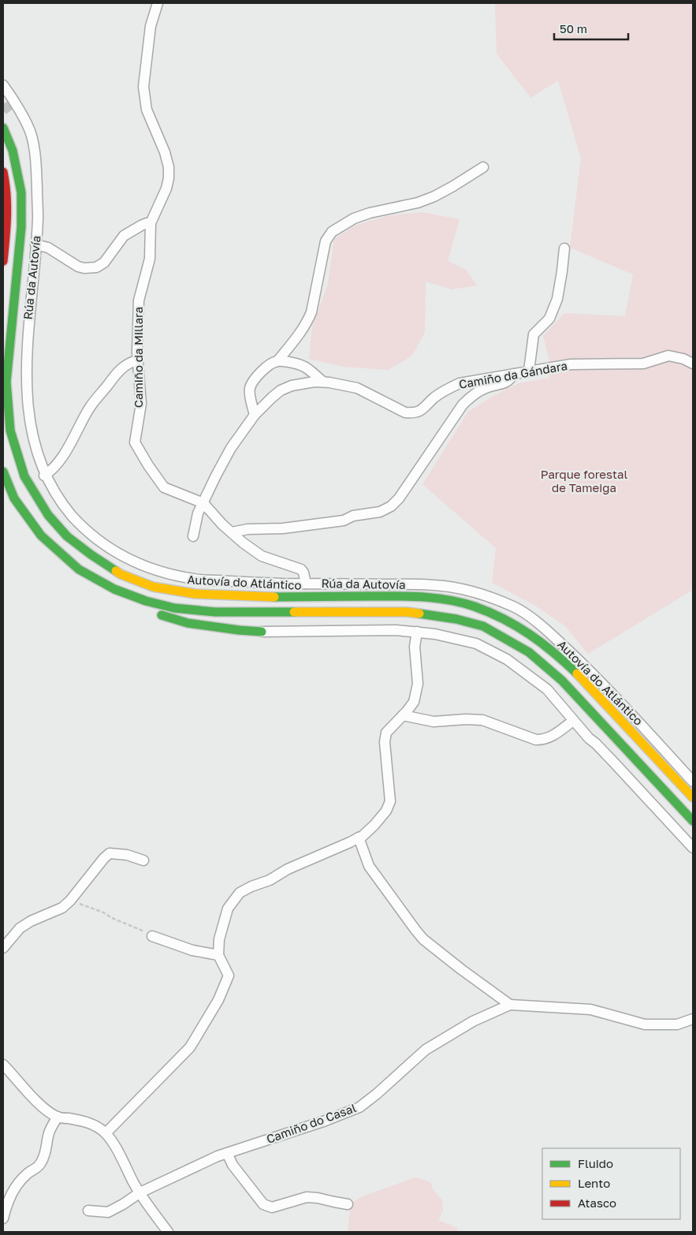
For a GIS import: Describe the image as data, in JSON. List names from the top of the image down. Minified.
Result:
{"streets":{"highway":["Autovía do Atlántico"],"street":["Rúa da Autovía","Camiño da Millara","Camiño da Gándara","Camiño do Casal"]},"crossings":[["Rúa da Autovía","Camiño da Millara"],["Camiño da Millara","Camiño da Gándara"]],"parks":["Parque forestal de Tameiga"],"legend":["Fluido","Lento","Atasco"],"scale_bar":"50 m"}
